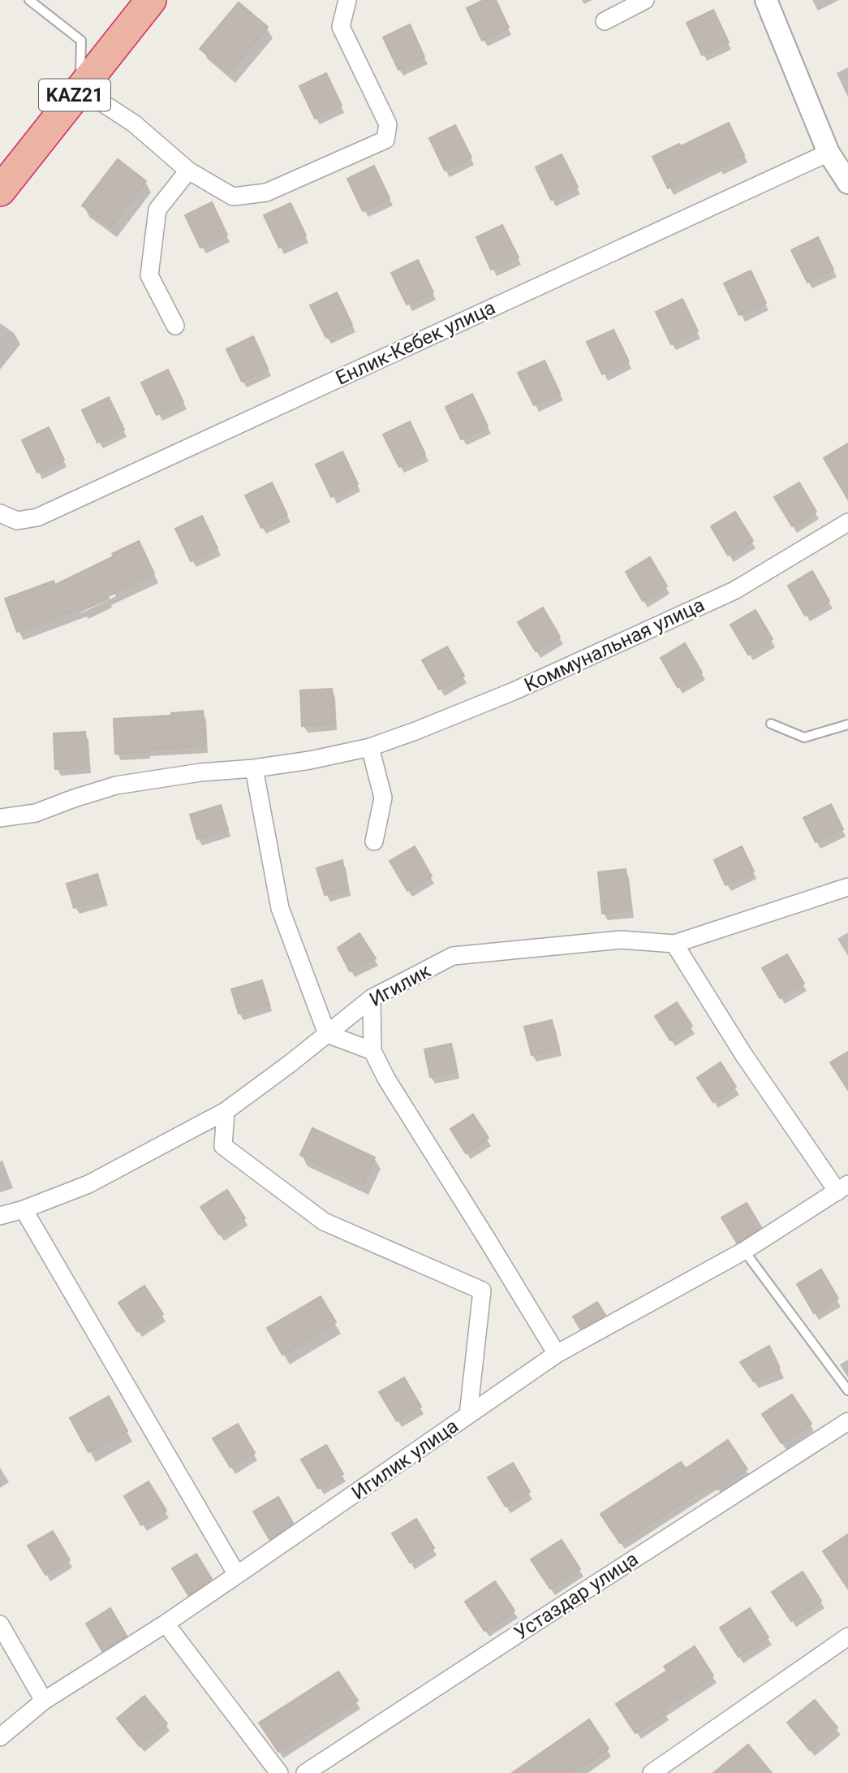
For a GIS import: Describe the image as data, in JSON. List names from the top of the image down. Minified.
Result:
{"streets":{"highway":["KAZ21"],"street":["Енлик-Кебек улица","Коммунальная улица","Игилик","Игилик улица","Устаздар улица"]}}
